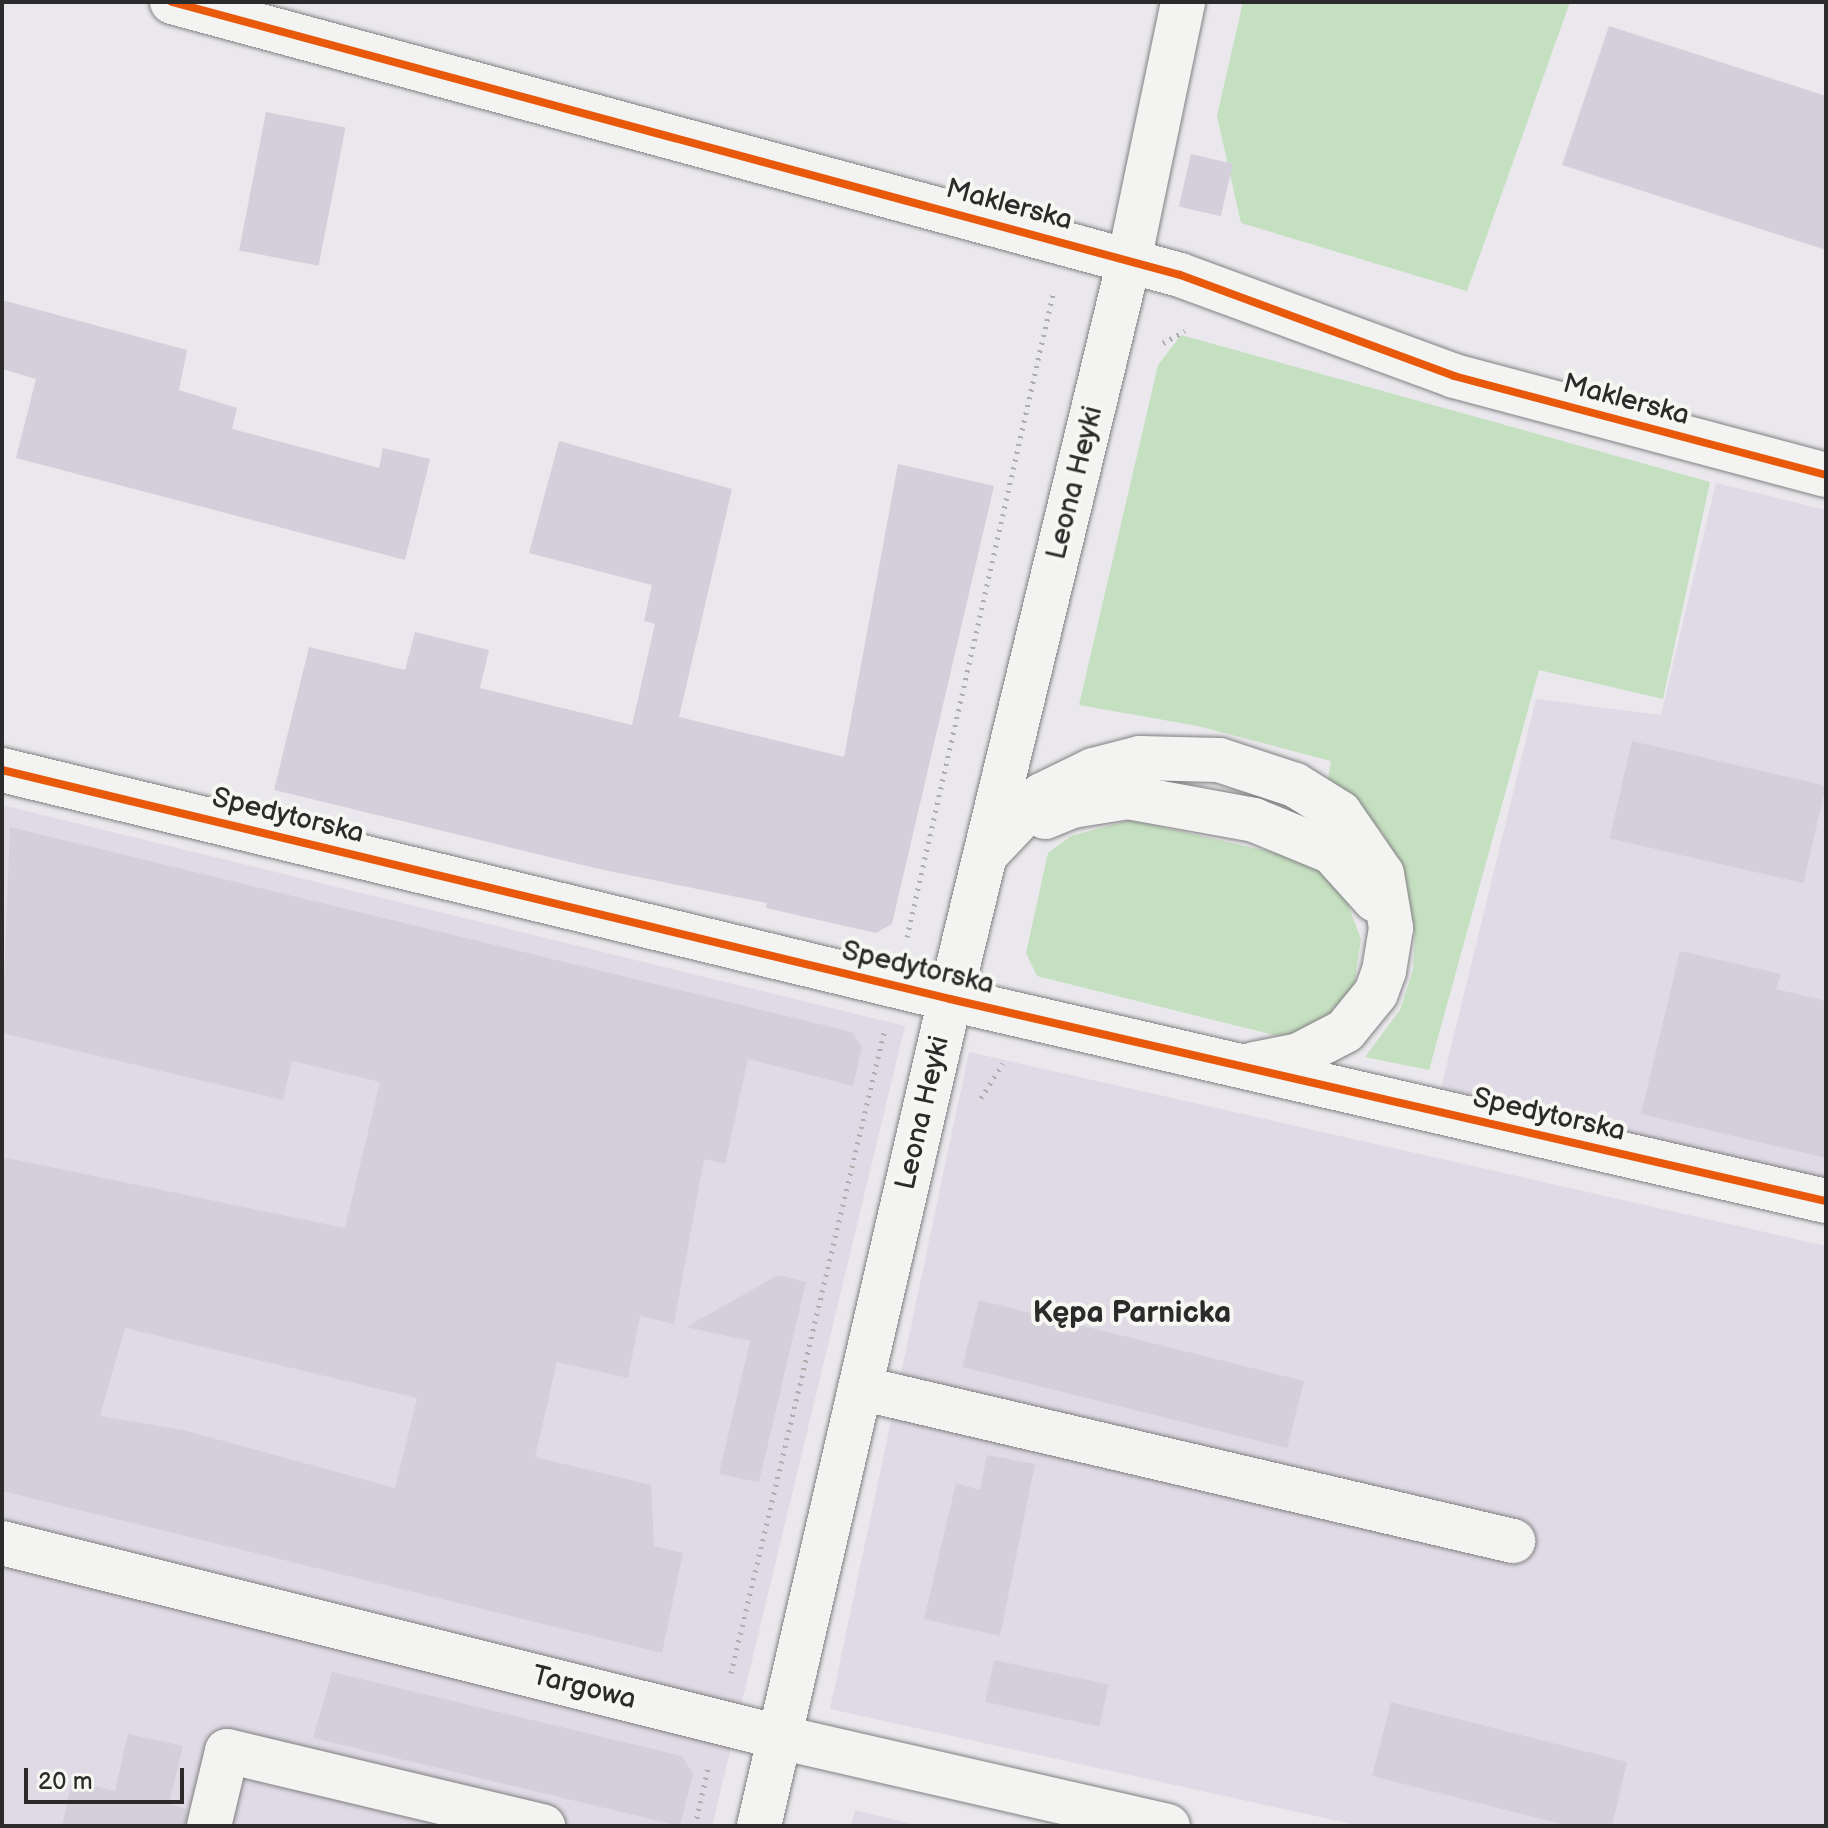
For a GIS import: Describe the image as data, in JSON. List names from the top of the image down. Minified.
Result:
{"streets":{"street":["Maklerska","Leona Heyki","Spedytorska","Targowa"]},"crossings":[["Maklerska","Leona Heyki"],["Leona Heyki","Spedytorska"],["Leona Heyki","Targowa"]],"districts":["Kępa Parnicka"],"scale_bar":"20 m"}
